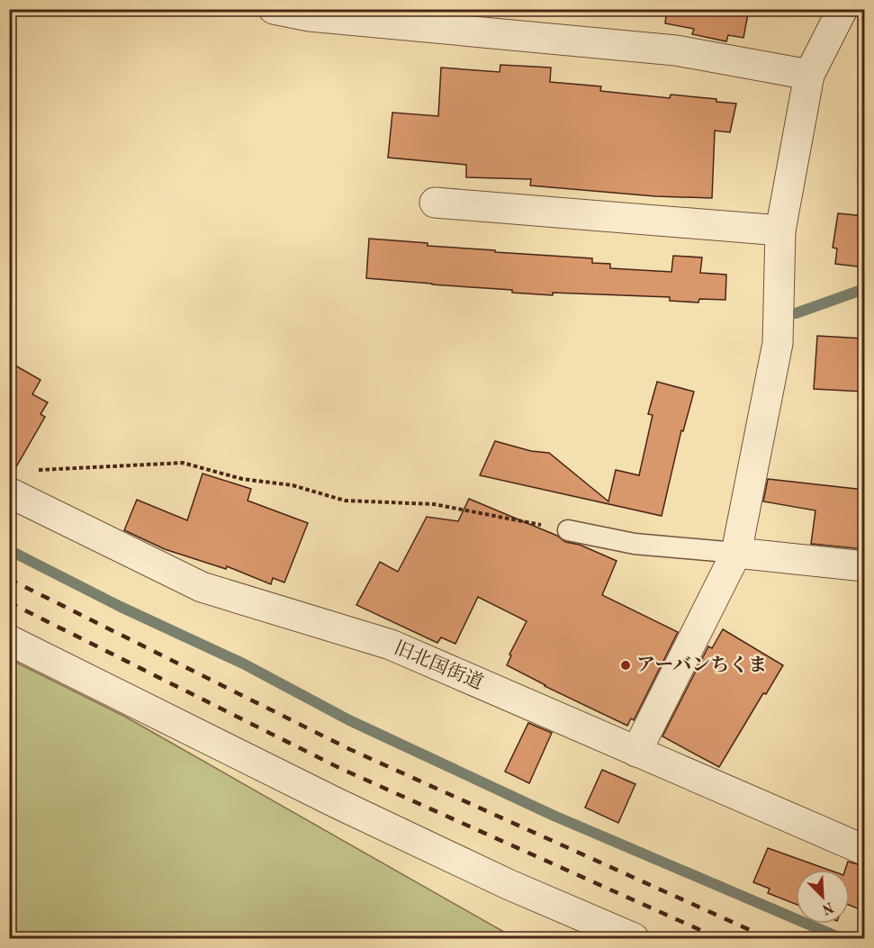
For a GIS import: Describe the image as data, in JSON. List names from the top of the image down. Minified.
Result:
{"streets":{"street":["旧北国街道"]},"places":["アーバンちくま"],"north":"bottom right"}
